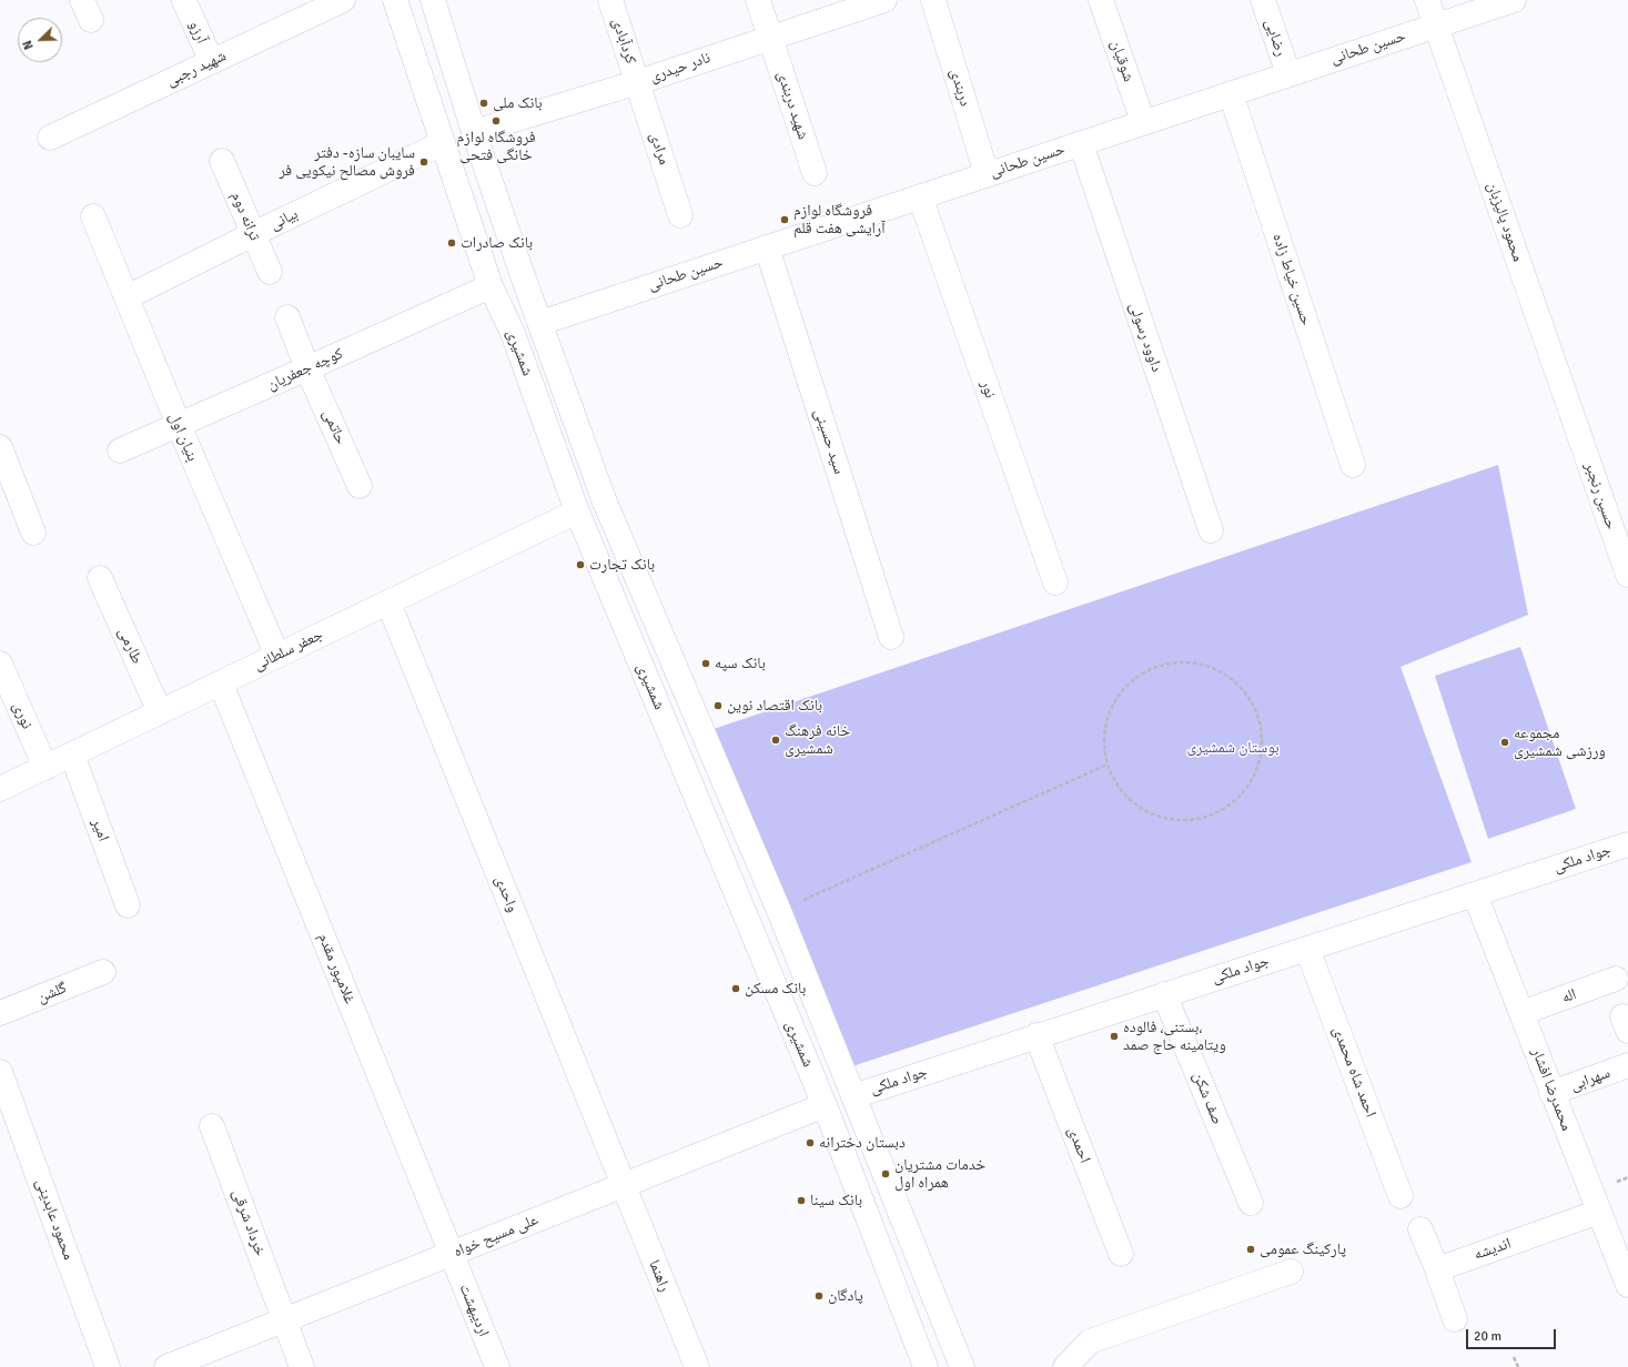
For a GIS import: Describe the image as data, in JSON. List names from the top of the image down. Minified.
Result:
{"streets":{"street":["آرزو","رضایی","کردآبادی","حسین طحانی","شوقیان","نادر حیدری","شهید رجبی","دربندی","شهید دربندی","مرادی","ترانه دوم","بیانی","محمود پالیزبان","حسین خیاط زاده","داوود رسولی","شمشیری","کوچه جعفریان","نور","حاتمی","بنیان اول","سید حسینی","حسین رنجبر","طارمی","جعفر سلطانی","نوری","امیر","جواد ملکی","واحدی","غلامپور مقدم","گلشن","اله","احمد شاه محمدی","سهرابی","محمدرضا افشار","صف شکن","احمدی","محمود عابدینی","خرداد شرقی","علی مسیح خواه","اندیشه","راهنما","اردیبهشت"]},"crossings":[["آرزو","شهید رجبی"],["رضایی","حسین طحانی"],["کردآبادی","نادر حیدری"],["کردآبادی","مرادی"],["حسین طحانی","شوقیان"],["حسین طحانی","دربندی"],["حسین طحانی","محمود پالیزبان"],["حسین طحانی","حسین خیاط زاده"],["حسین طحانی","داوود رسولی"],["حسین طحانی","شمشیری"],["حسین طحانی","نور"],["حسین طحانی","سید حسینی"],["نادر حیدری","شهید دربندی"],["نادر حیدری","مرادی"],["نادر حیدری","بیانی"],["نادر حیدری","شمشیری"],["ترانه دوم","بیانی"],["بیانی","شمشیری"],["بیانی","بنیان اول"],["محمود پالیزبان","حسین رنجبر"],["شمشیری","کوچه جعفریان"],["شمشیری","جعفر سلطانی"],["شمشیری","جواد ملکی"],["شمشیری","علی مسیح خواه"],["کوچه جعفریان","حاتمی"],["کوچه جعفریان","بنیان اول"],["بنیان اول","جعفر سلطانی"],["طارمی","جعفر سلطانی"],["جعفر سلطانی","نوری"],["جعفر سلطانی","امیر"],["جعفر سلطانی","واحدی"],["جعفر سلطانی","غلامپور مقدم"],["جواد ملکی","احمد شاه محمدی"],["جواد ملکی","محمدرضا افشار"],["جواد ملکی","صف شکن"],["جواد ملکی","احمدی"],["جواد ملکی","علی مسیح خواه"],["واحدی","علی مسیح خواه"],["واحدی","راهنما"],["غلامپور مقدم","علی مسیح خواه"],["غلامپور مقدم","اردیبهشت"],["اله","محمدرضا افشار"],["سهرابی","محمدرضا افشار"],["محمدرضا افشار","اندیشه"],["خرداد شرقی","علی مسیح خواه"],["علی مسیح خواه","راهنما"],["علی مسیح خواه","اردیبهشت"]],"parks":["بوستان شمشیری"],"places":["بانک ملی","فروشگاه لوازم خانگی فتحی","سایبان سازه- دفتر فروش مصالح نیکویی فر","فروشگاه لوازم آرایشی هفت قلم","بانک صادرات","بانک تجارت","بانک سپه","بانک اقتصاد نوین","خانه فرهنگ شمشیری","مجموعه ورزشی شمشیری","بانک مسکن","بستنی، فالوده، ویتامینه حاج صمد","دبستان دخترانه","خدمات مشتریان همراه اول","بانک سینا","پارکینگ عمومی","پادگان"],"scale_bar":"20 m","north":"bottom left"}
